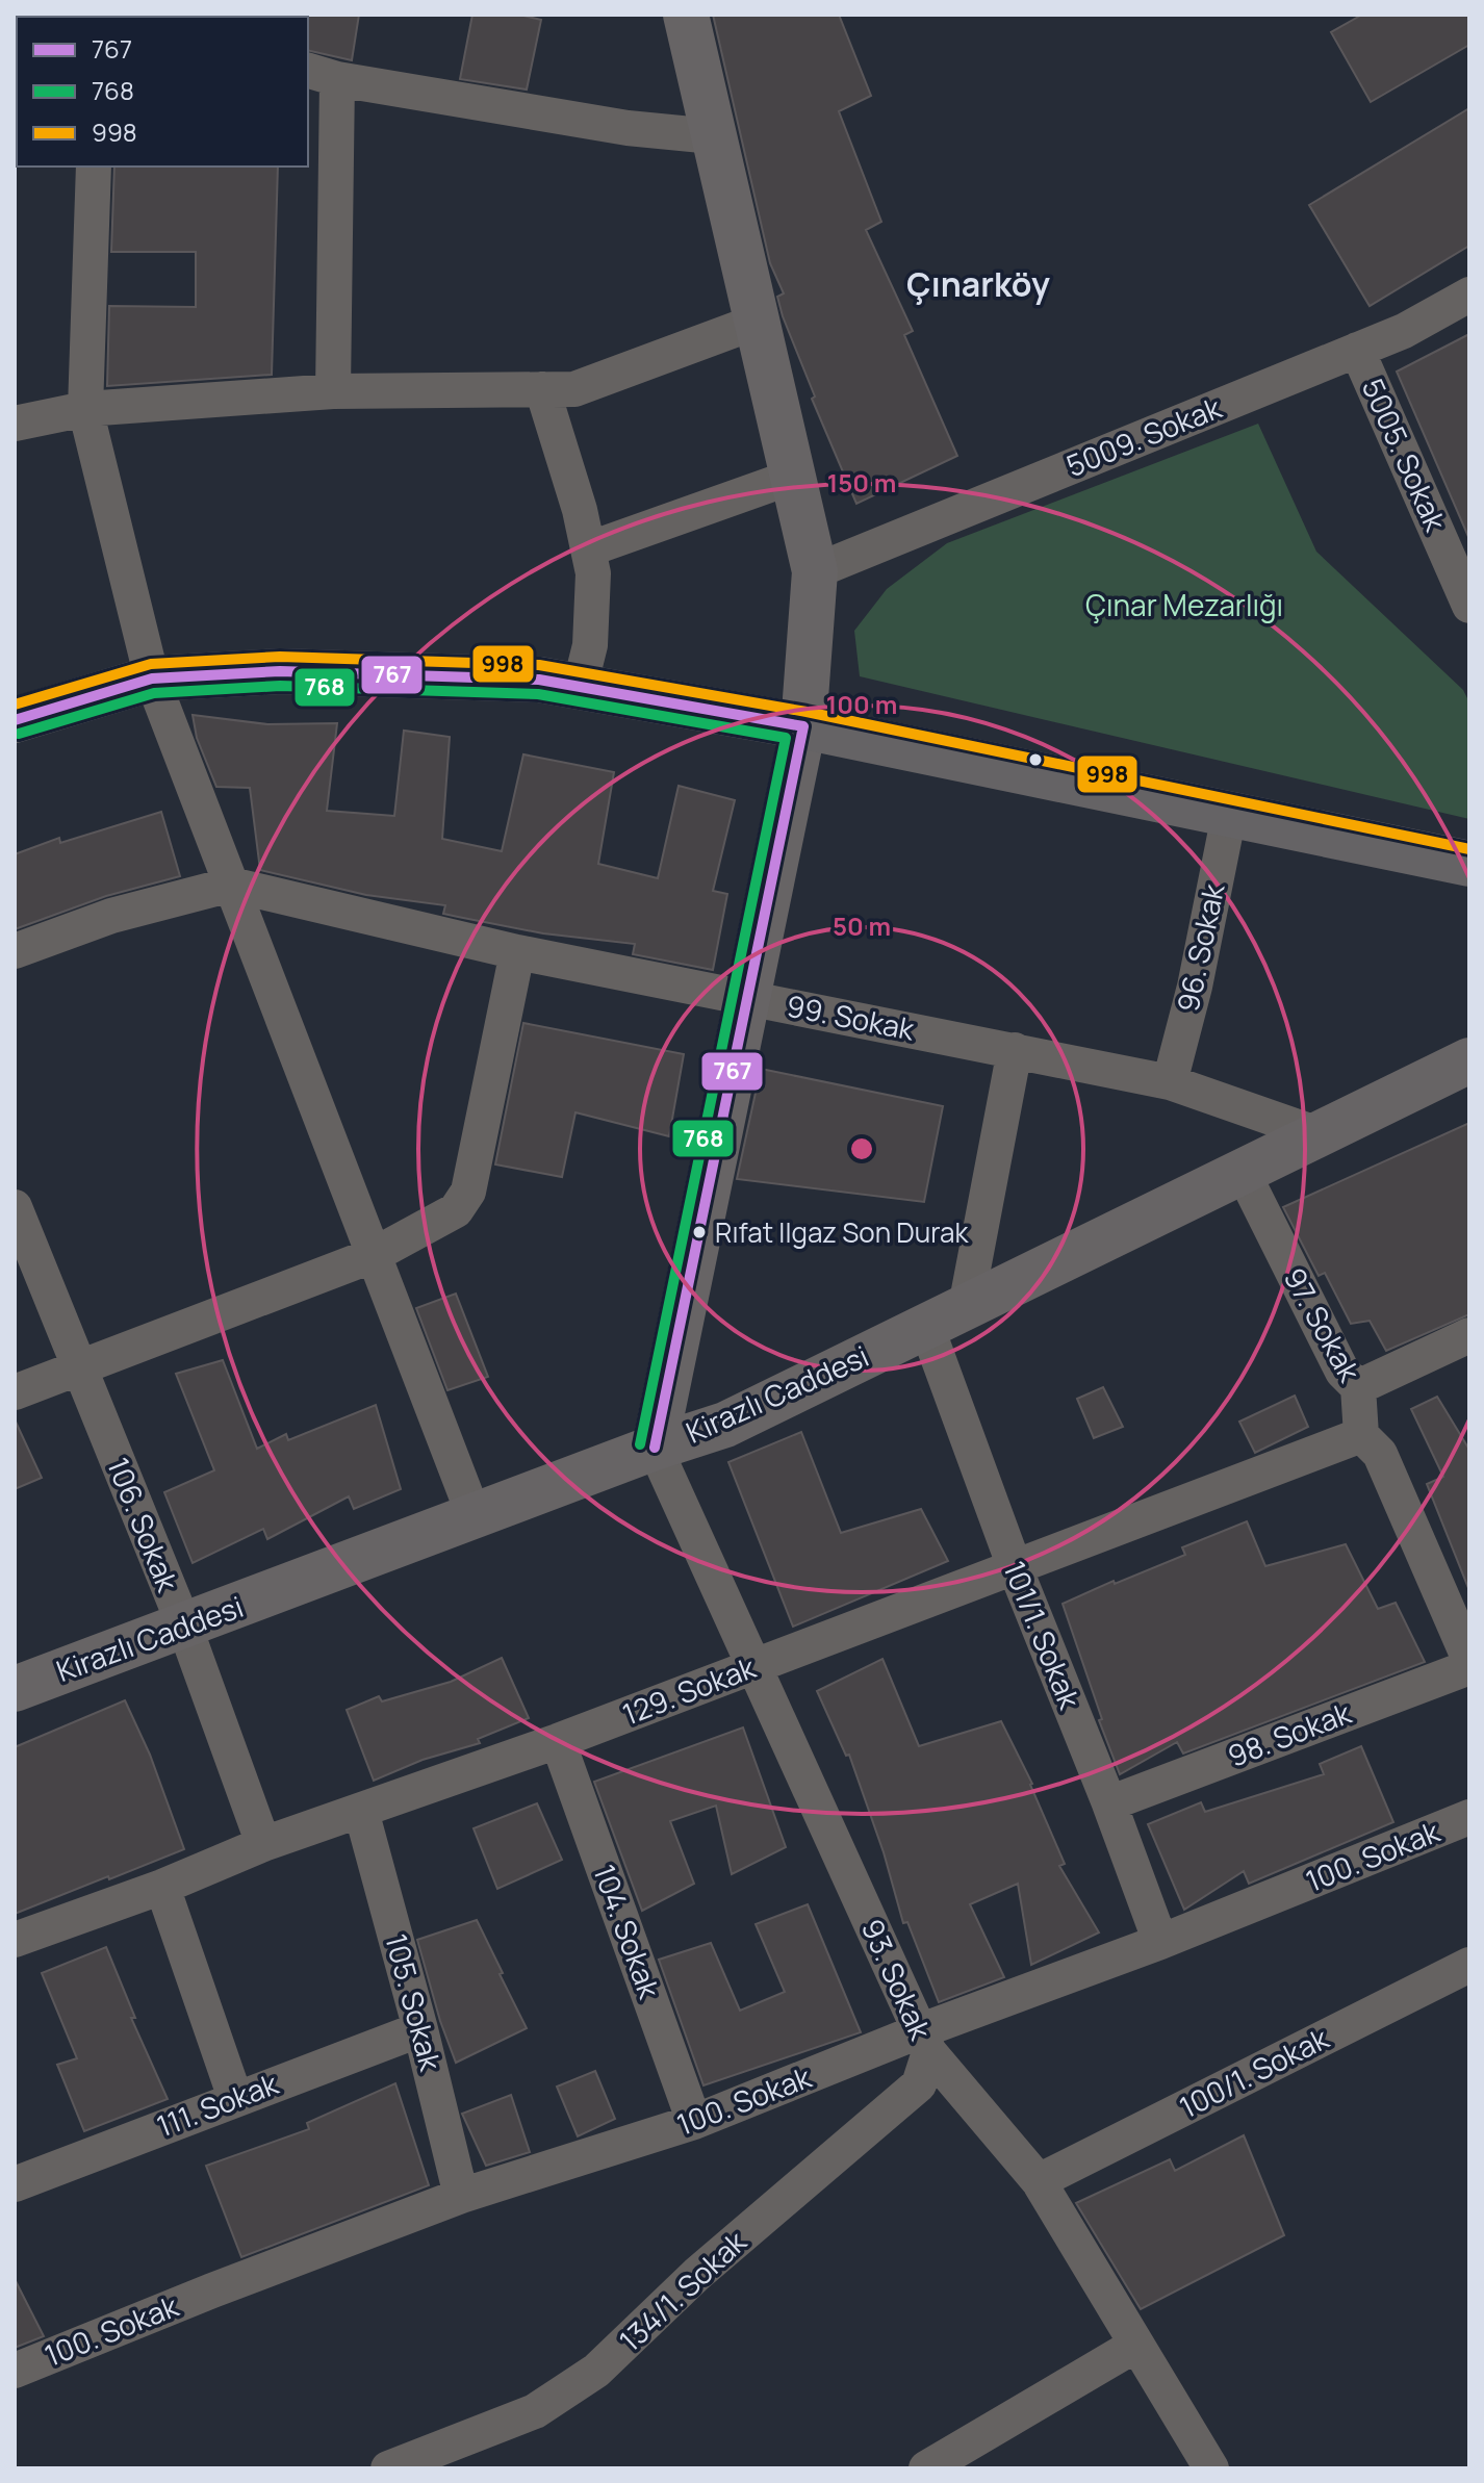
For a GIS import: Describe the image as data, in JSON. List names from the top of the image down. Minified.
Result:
{"streets":{"main road":["Kirazlı Caddesi"],"street":["5009. Sokak","5005. Sokak","96. Sokak","99. Sokak","97. Sokak","106. Sokak","101/1. Sokak","129. Sokak","98. Sokak","100. Sokak","104. Sokak","93. Sokak","105. Sokak","100/1. Sokak","111. Sokak","134/1. Sokak"]},"crossings":[["5009. Sokak","5005. Sokak"],["96. Sokak","99. Sokak"],["99. Sokak","Kirazlı Caddesi"],["97. Sokak","Kirazlı Caddesi"],["97. Sokak","129. Sokak"],["Kirazlı Caddesi","106. Sokak"],["Kirazlı Caddesi","101/1. Sokak"],["Kirazlı Caddesi","93. Sokak"],["106. Sokak","129. Sokak"],["101/1. Sokak","129. Sokak"],["101/1. Sokak","98. Sokak"],["101/1. Sokak","100. Sokak"],["129. Sokak","104. Sokak"],["129. Sokak","93. Sokak"],["129. Sokak","105. Sokak"],["100. Sokak","104. Sokak"],["100. Sokak","93. Sokak"],["100. Sokak","105. Sokak"],["100. Sokak","134/1. Sokak"],["93. Sokak","100/1. Sokak"],["93. Sokak","134/1. Sokak"],["105. Sokak","111. Sokak"]],"districts":["Çınarköy"],"parks":["Çınar Mezarlığı"],"places":["Rıfat Ilgaz Son Durak"],"lines":["transit line 998","transit line 767","transit line 768"],"legend":["767","768","998"],"rings":["150 m","100 m","50 m"]}
